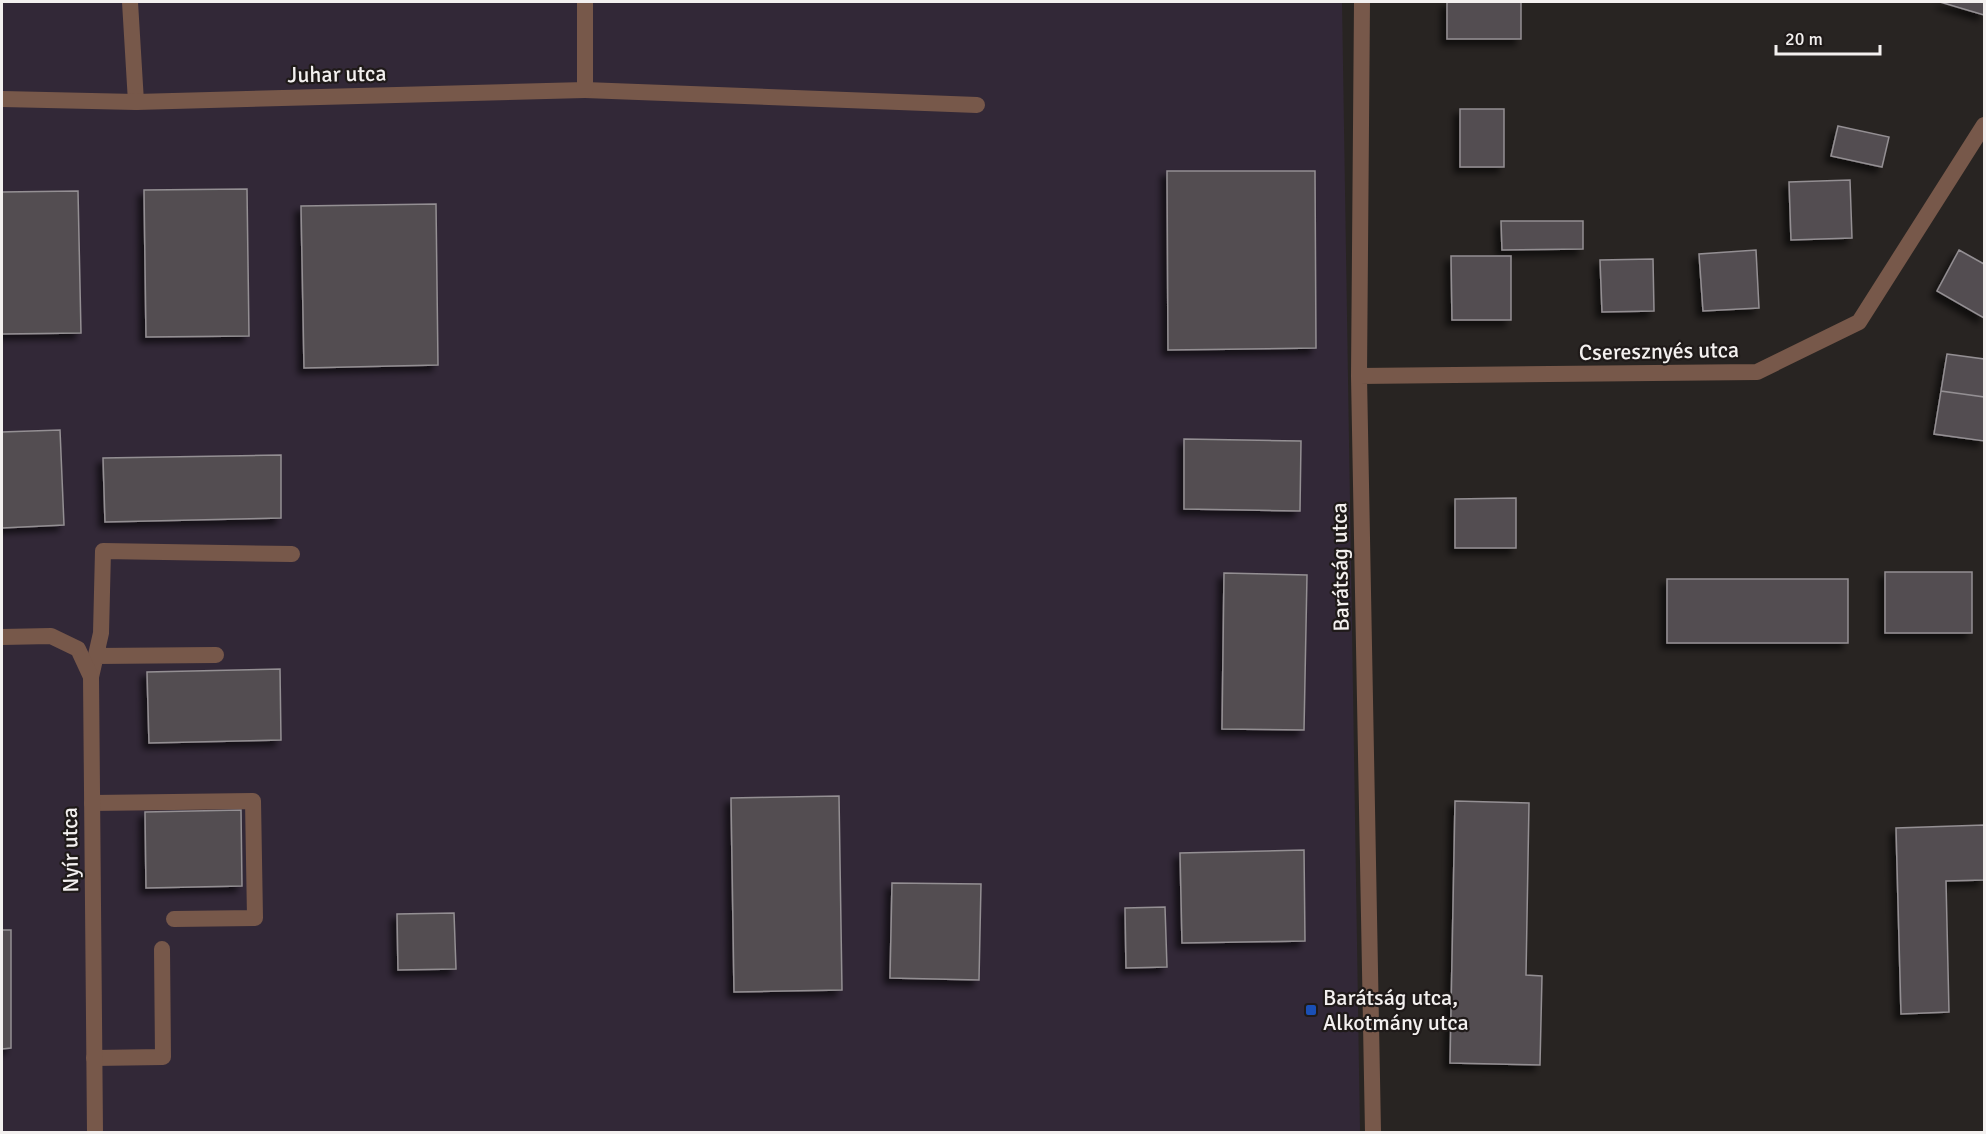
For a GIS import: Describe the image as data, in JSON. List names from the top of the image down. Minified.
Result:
{"streets":{"street":["Juhar utca","Cseresznyés utca","Barátság utca","Nyír utca"]},"crossings":[["Cseresznyés utca","Barátság utca"]],"places":{"transit":["Barátság utca, Alkotmány utca"]},"scale_bar":"20 m"}
